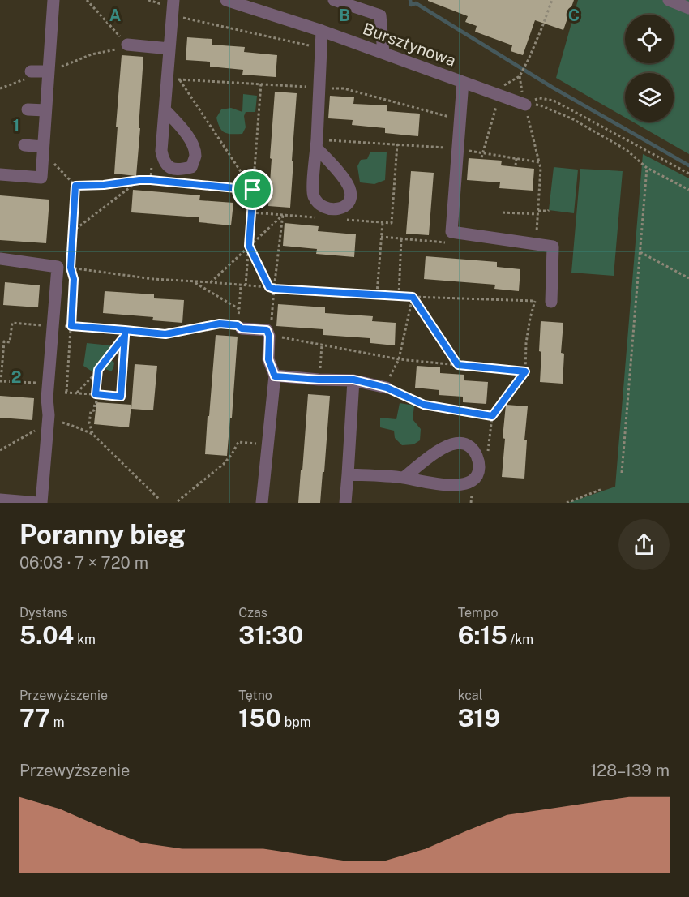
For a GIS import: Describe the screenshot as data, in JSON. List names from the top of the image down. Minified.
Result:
{"streets":{"street":["Bursztynowa"]},"page":{"heading":["Poranny bieg","06:03 · 7 × 720 m"],"stats":[["Dystans","5.04 km"],["Czas","31:30"],["Tempo","6:15 /km"],["Przewyższenie","77 m"],["Tętno","150 bpm"],["kcal","319"]],"chart":["Przewyższenie","128–139 m"]},"grid":{"columns":["A","B","C"],"rows":["1","2"]}}
